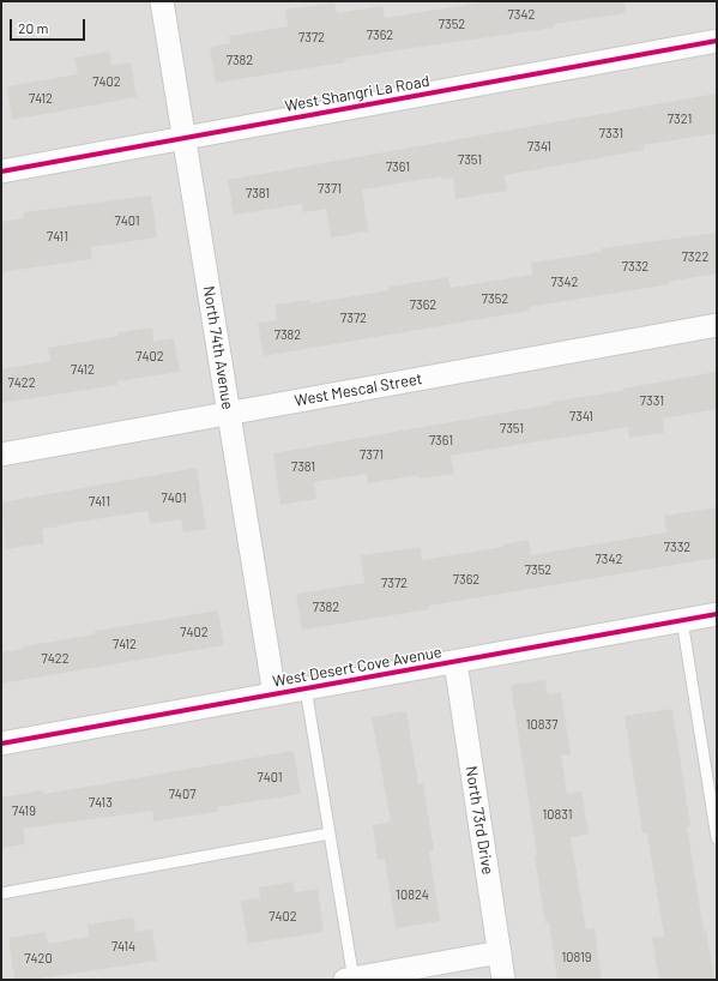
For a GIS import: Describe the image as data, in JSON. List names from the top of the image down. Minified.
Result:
{"streets":{"street":["West Shangri La Road","North 74th Avenue","West Mescal Street","West Desert Cove Avenue","North 73rd Drive"]},"crossings":[["West Shangri La Road","North 74th Avenue"],["North 74th Avenue","West Mescal Street"],["North 74th Avenue","West Desert Cove Avenue"],["West Desert Cove Avenue","North 73rd Drive"]],"house_numbers":["7342","7352","7362","7372","7382","7402","7412","7321","7331","7341","7351","7361","7371","7381","7401","7411","7322","7332","7342","7352","7362","7372","7382","7402","7412","7422","7331","7341","7351","7361","7371","7381","7401","7411","7332","7342","7352","7362","7372","7382","7402","7412","7422","10837","7401","7407","7413","7419","10831","10824","7402","7414","10819","7420"],"scale_bar":"20 m"}
